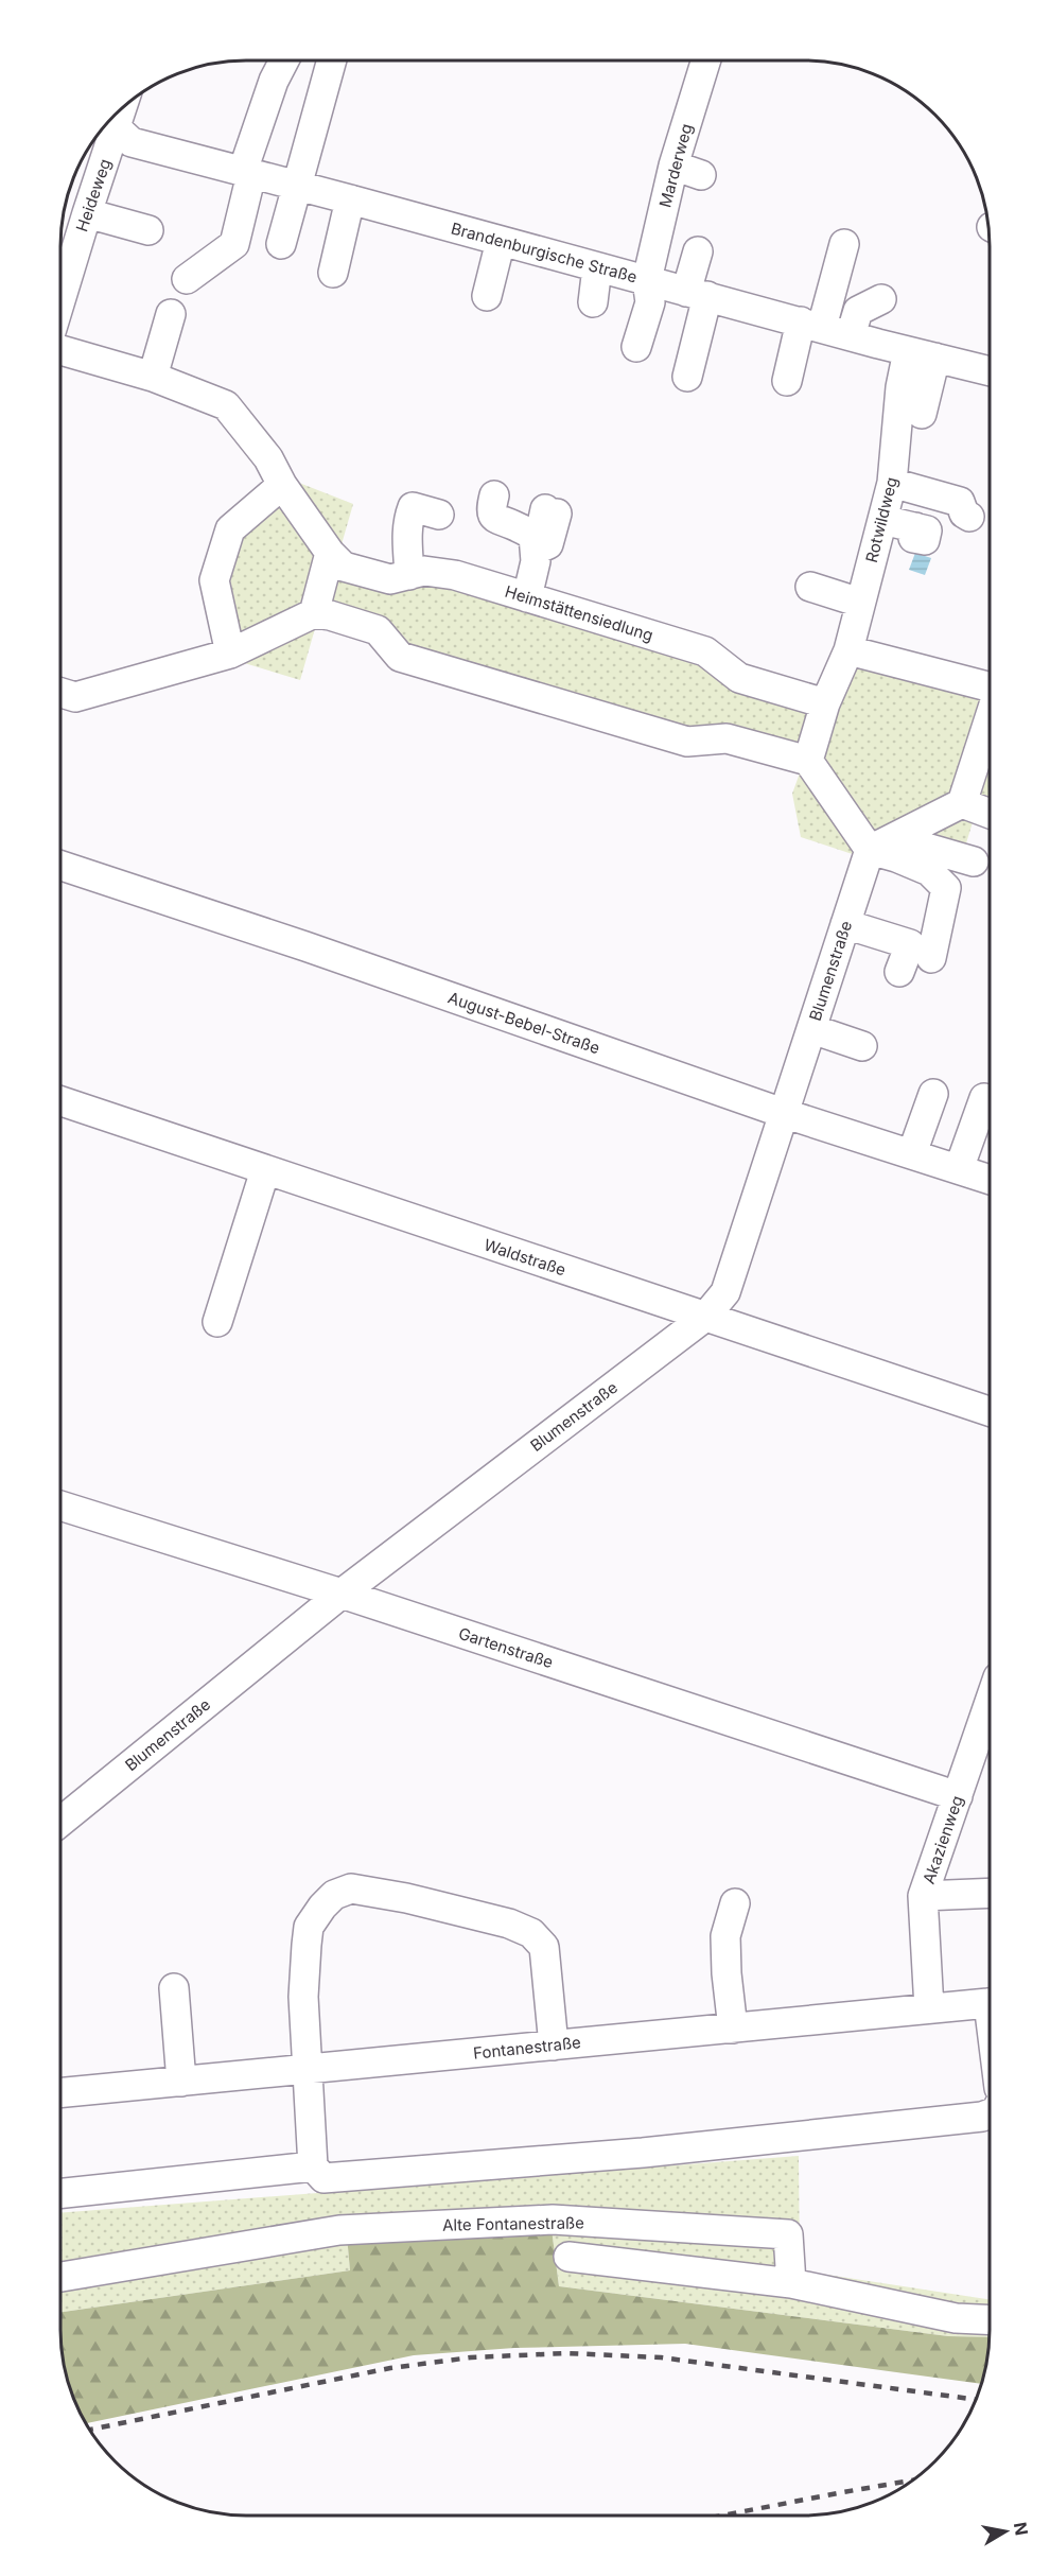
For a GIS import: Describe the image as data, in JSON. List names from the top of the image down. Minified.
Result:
{"streets":{"street":["Marderweg","Heideweg","Brandenburgische Straße","Rotwildweg","Heimstättensiedlung","Blumenstraße","August-Bebel-Straße","Waldstraße","Gartenstraße","Akazienweg","Fontanestraße","Alte Fontanestraße"]},"crossings":[["Marderweg","Brandenburgische Straße"],["Heideweg","Brandenburgische Straße"],["Brandenburgische Straße","Rotwildweg"],["Blumenstraße","August-Bebel-Straße"],["Blumenstraße","Waldstraße"],["Blumenstraße","Gartenstraße"],["Gartenstraße","Akazienweg"],["Akazienweg","Fontanestraße"]],"north":"right"}
